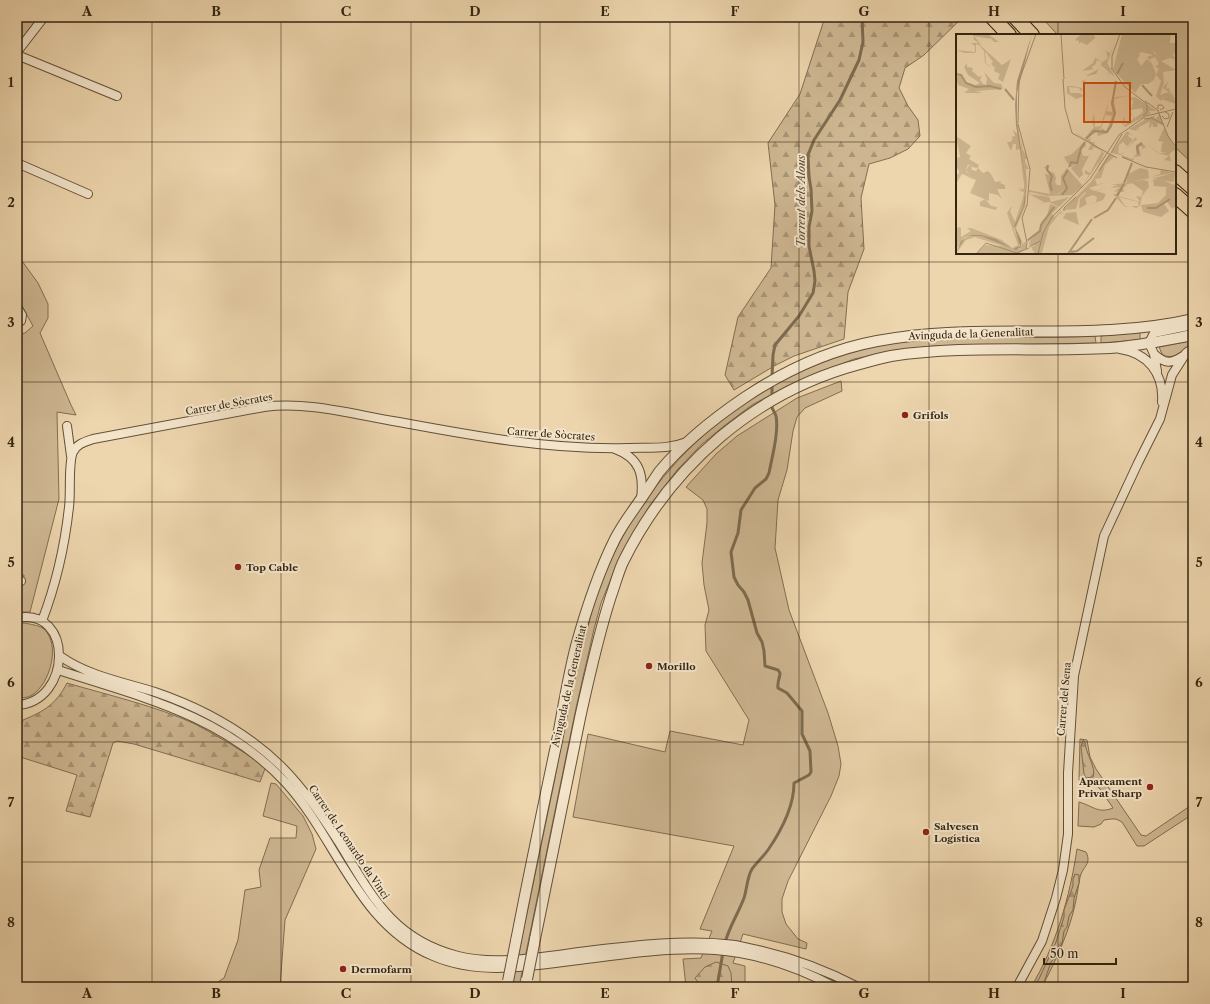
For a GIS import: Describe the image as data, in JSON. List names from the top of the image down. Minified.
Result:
{"streets":{"street":["Avinguda de la Generalitat","Carrer de Sòcrates","Carrer del Sena","Carrer de Leonardo da Vinci"]},"crossings":[["Avinguda de la Generalitat","Carrer de Sòcrates"],["Avinguda de la Generalitat","Carrer del Sena"]],"water":["Torrent dels Alous"],"places":["Grifols","Top Cable","Morillo","Aparcament Privat Sharp","Salvesen Logística","Dermofarm"],"scale_bar":"50 m","grid":{"columns":["A","B","C","D","E","F","G","H","I"],"rows":["1","2","3","4","5","6","7","8"]}}
